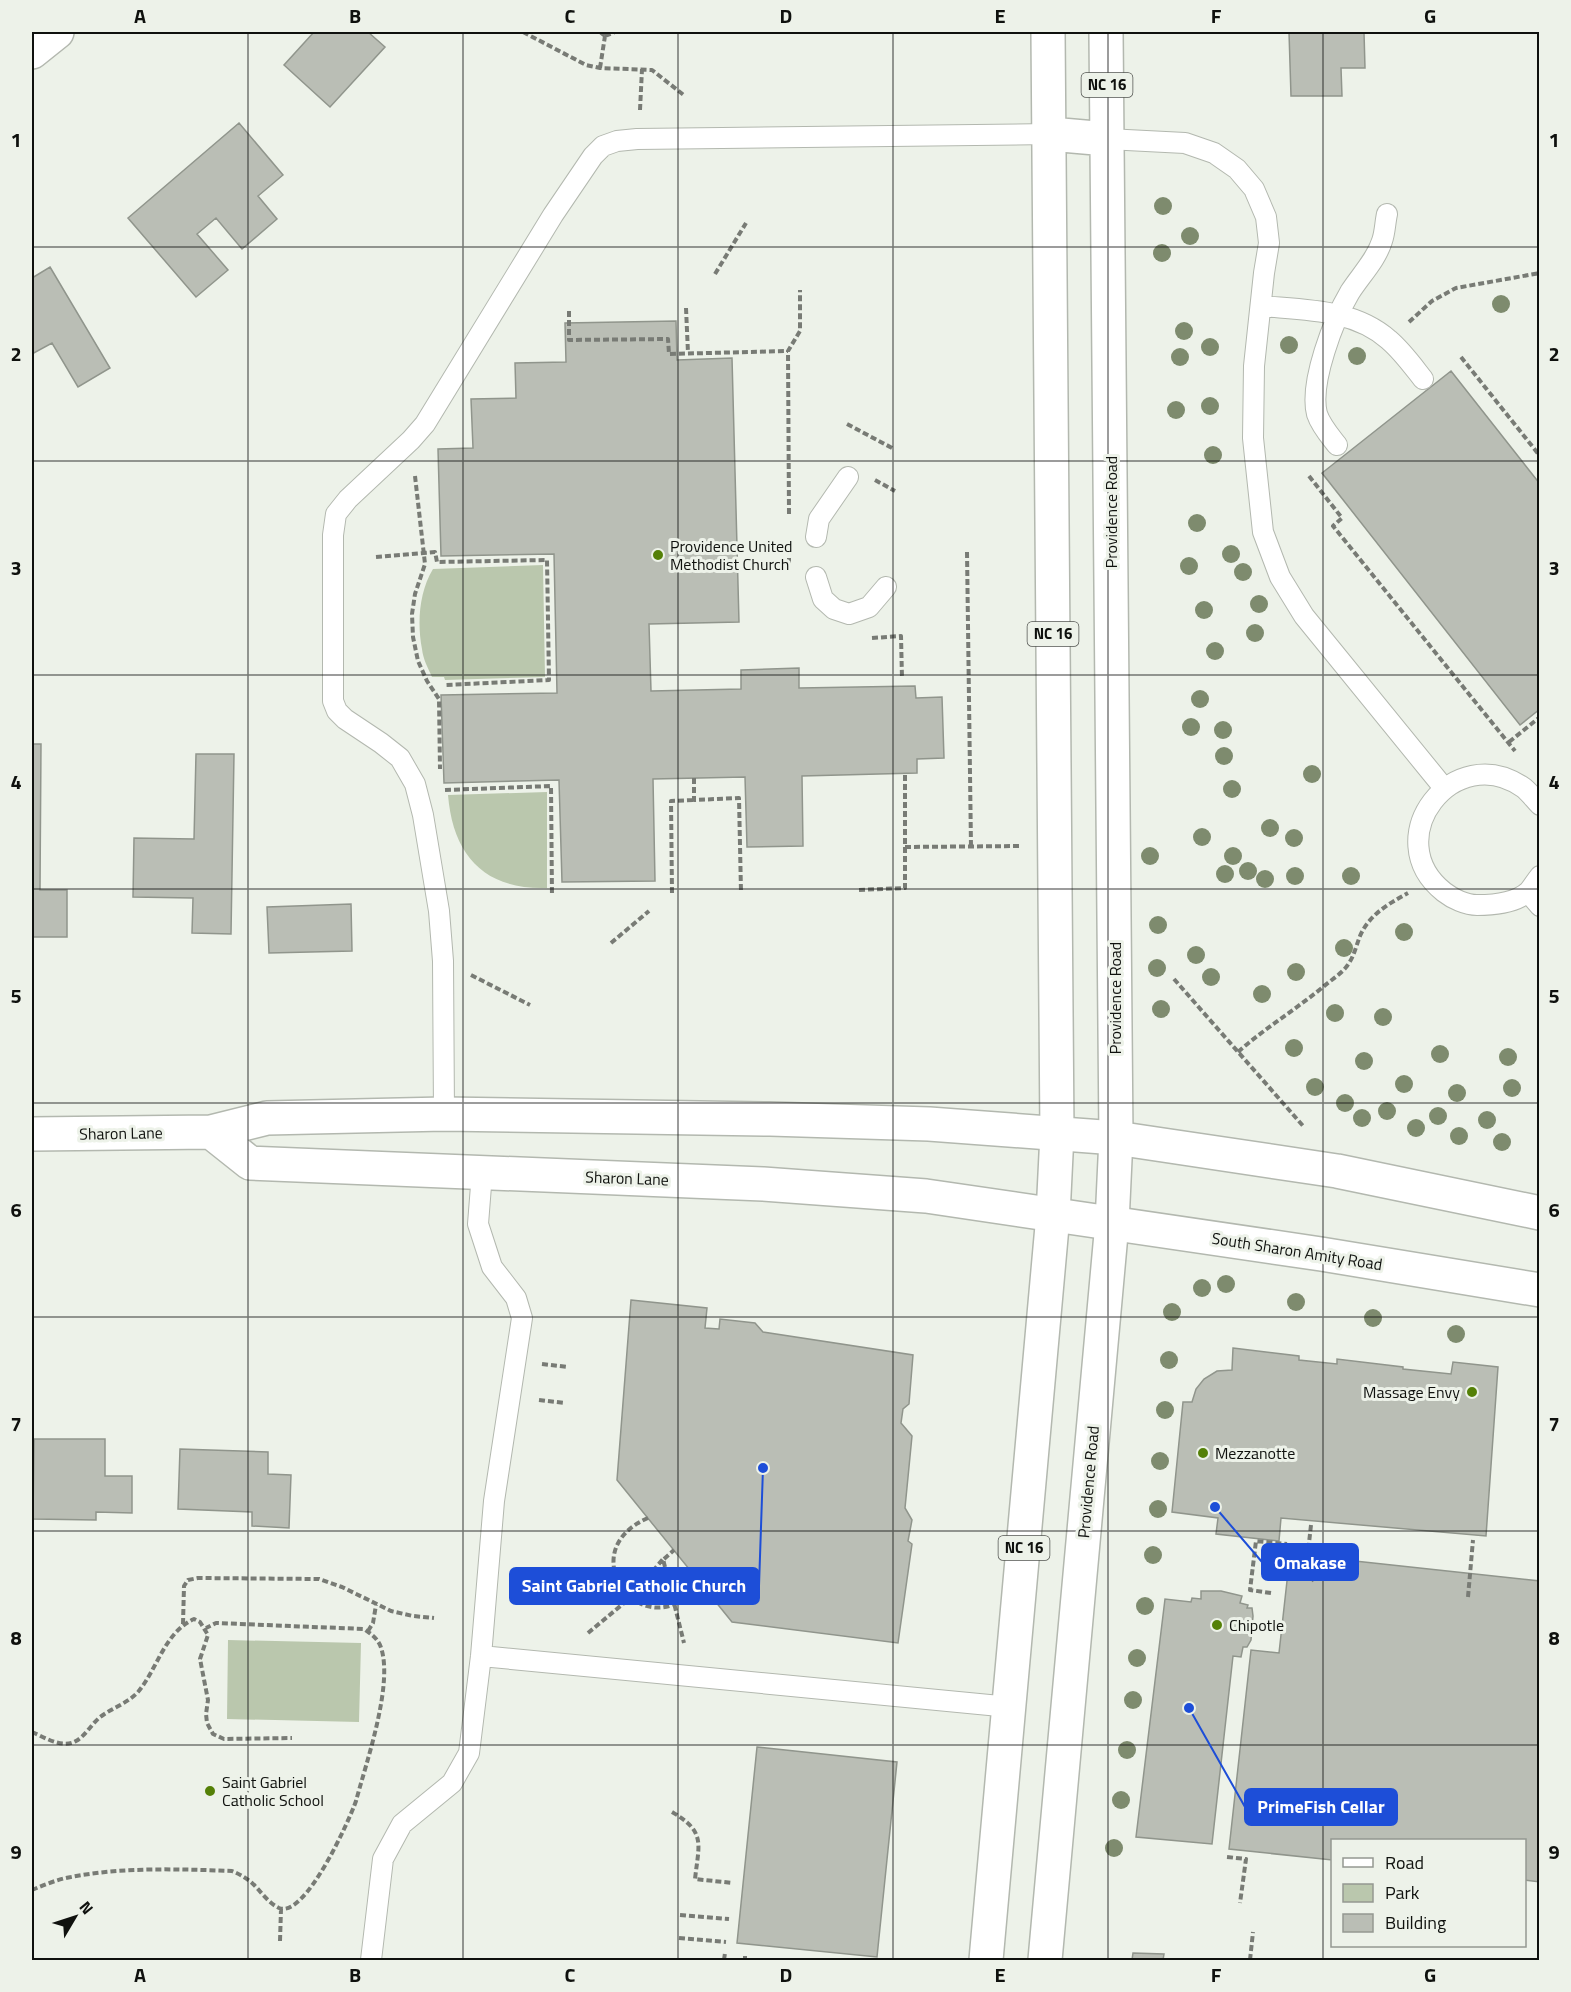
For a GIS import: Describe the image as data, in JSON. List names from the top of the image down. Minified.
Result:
{"streets":{"main road":["NC 16","Providence Road","Sharon Lane","South Sharon Amity Road"]},"crossings":[["NC 16","Sharon Lane"],["NC 16","South Sharon Amity Road"],["Providence Road","South Sharon Amity Road"],["Sharon Lane","South Sharon Amity Road"]],"places":["Providence United Methodist Church","Massage Envy","Mezzanotte","Saint Gabriel Catholic Church","Omakase","Chipotle","PrimeFish Cellar","Saint Gabriel Catholic School"],"legend":["Road","Park","Building"],"north":"top right","grid":{"columns":["A","B","C","D","E","F","G"],"rows":["1","2","3","4","5","6","7","8","9"]}}
